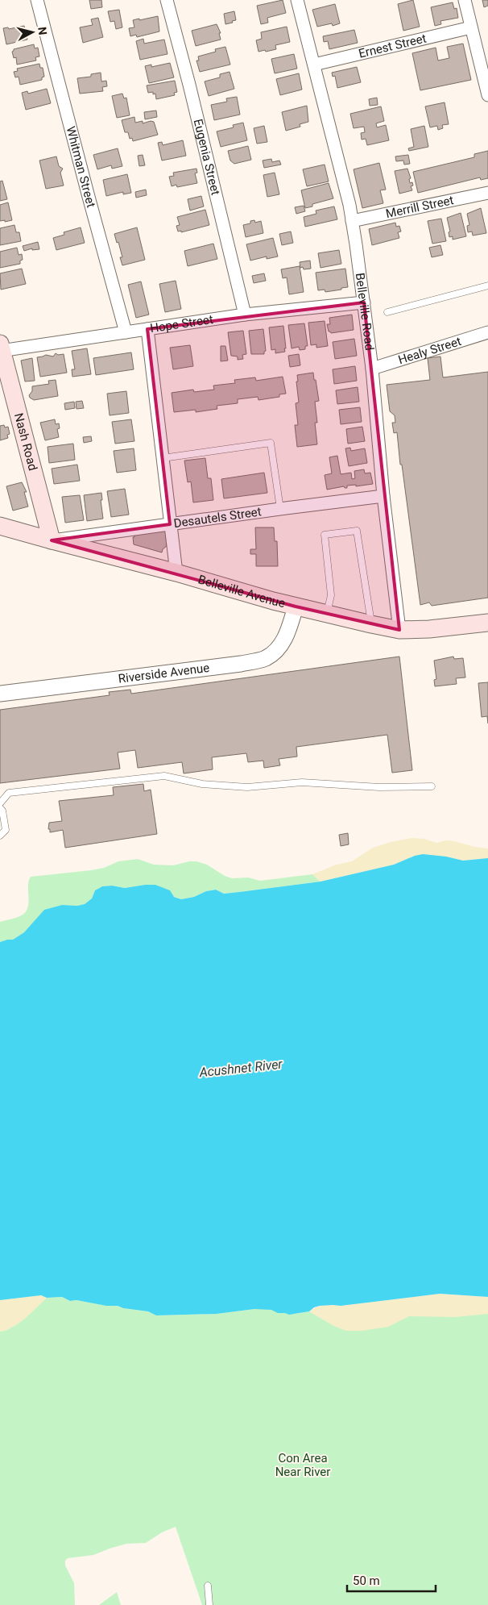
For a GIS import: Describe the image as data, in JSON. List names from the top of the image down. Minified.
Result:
{"streets":{"main road":["Nash Road","Belleville Avenue"],"street":["Ernest Street","Eugenia Street","Whitman Street","Merrill Street","Belleville Road","Hope Street","Healy Street","Desautels Street","Riverside Avenue"]},"crossings":[["Ernest Street","Belleville Road"],["Eugenia Street","Hope Street"],["Whitman Street","Hope Street"],["Merrill Street","Belleville Road"],["Belleville Road","Hope Street"],["Belleville Road","Healy Street"],["Belleville Road","Desautels Street"],["Belleville Road","Belleville Avenue"],["Hope Street","Nash Road"],["Nash Road","Desautels Street"],["Nash Road","Belleville Avenue"],["Desautels Street","Belleville Avenue"],["Belleville Avenue","Riverside Avenue"]],"water":["Acushnet River"],"parks":["Con Area Near River"],"scale_bar":"50 m","north":"right"}
